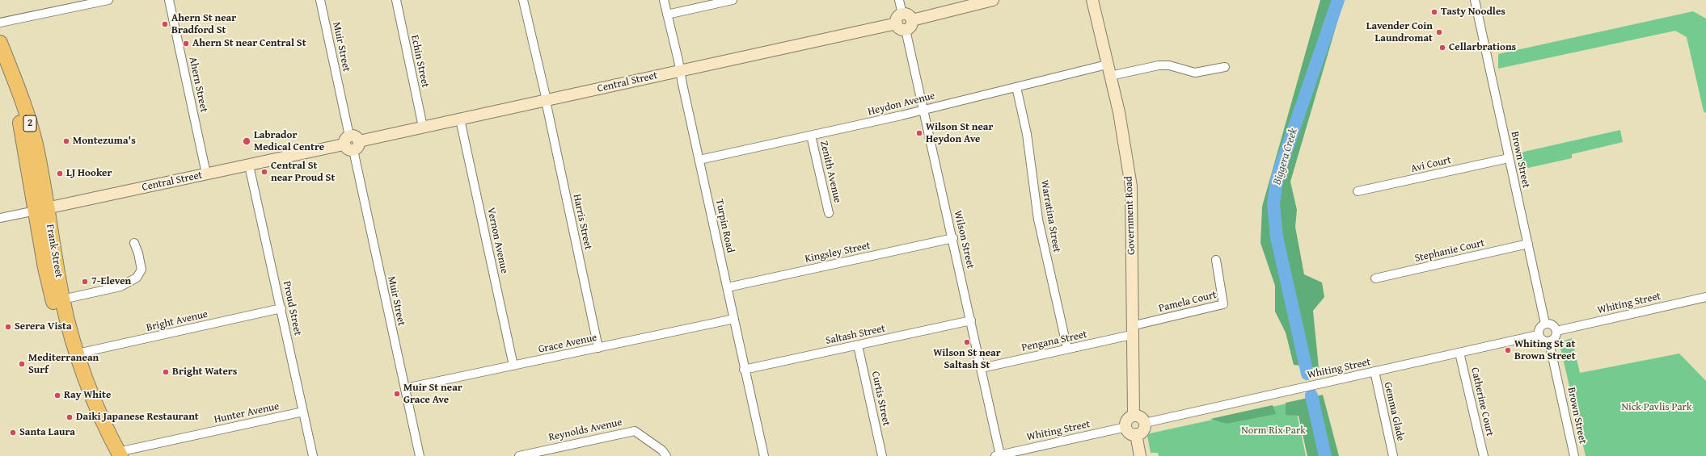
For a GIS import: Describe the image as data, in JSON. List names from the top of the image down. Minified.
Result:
{"streets":{"highway":["2","Frank Street"],"main road":["Central Street","Government Road"],"street":["Muir Street","Echin Street","Ahern Street","Heydon Avenue","Brown Street","Avi Court","Zenith Avenue","Warratina Street","Harris Street","Turpin Road","Wilson Street","Vernon Avenue","Stephanie Court","Kingsley Street","Pamela Court","Whiting Street","Proud Street","Bright Avenue","Saltash Street","Pengana Street","Grace Avenue","Curtis Street","Catherine Court","Gemma Glade","Hunter Avenue","Reynolds Avenue"]},"crossings":[["Muir Street","Central Street"],["Muir Street","Grace Avenue"],["Echin Street","Central Street"],["Central Street","Ahern Street"],["Central Street","Harris Street"],["Central Street","Turpin Road"],["Central Street","Wilson Street"],["Central Street","Vernon Avenue"],["Central Street","Frank Street"],["Central Street","Proud Street"],["Heydon Avenue","Zenith Avenue"],["Heydon Avenue","Government Road"],["Heydon Avenue","Warratina Street"],["Heydon Avenue","Turpin Road"],["Heydon Avenue","Wilson Street"],["Brown Street","Avi Court"],["Brown Street","Stephanie Court"],["Brown Street","Whiting Street"],["Government Road","Pamela Court"],["Government Road","Whiting Street"],["Government Road","Pengana Street"],["Warratina Street","Pengana Street"],["Harris Street","Grace Avenue"],["Turpin Road","Kingsley Street"],["Turpin Road","Saltash Street"],["Turpin Road","Grace Avenue"],["Wilson Street","Kingsley Street"],["Wilson Street","Whiting Street"],["Wilson Street","Saltash Street"],["Wilson Street","Pengana Street"],["Vernon Avenue","Grace Avenue"],["Frank Street","Bright Avenue"],["Frank Street","Hunter Avenue"],["Pamela Court","Pengana Street"],["Whiting Street","Catherine Court"],["Whiting Street","Gemma Glade"],["Proud Street","Bright Avenue"],["Proud Street","Hunter Avenue"],["Saltash Street","Curtis Street"]],"water":["Biggera Creek"],"parks":["Nick Pavlis Park","Norm Rix Park"],"places":["Tasty Noodles","Ahern St near Bradford St","Lavender Coin Laundromat","Ahern St near Central St","Cellarbrations","Wilson St near Heydon Ave","Montezuma's","Labrador Medical Centre","Central St near Proud St","LJ Hooker","7-Eleven","Serera Vista","Wilson St near Saltash St","Whiting St at Brown Street","Mediterranean Surf","Bright Waters","Muir St near Grace Ave","Ray White","Daiki Japanese Restaurant","Santa Laura"]}
